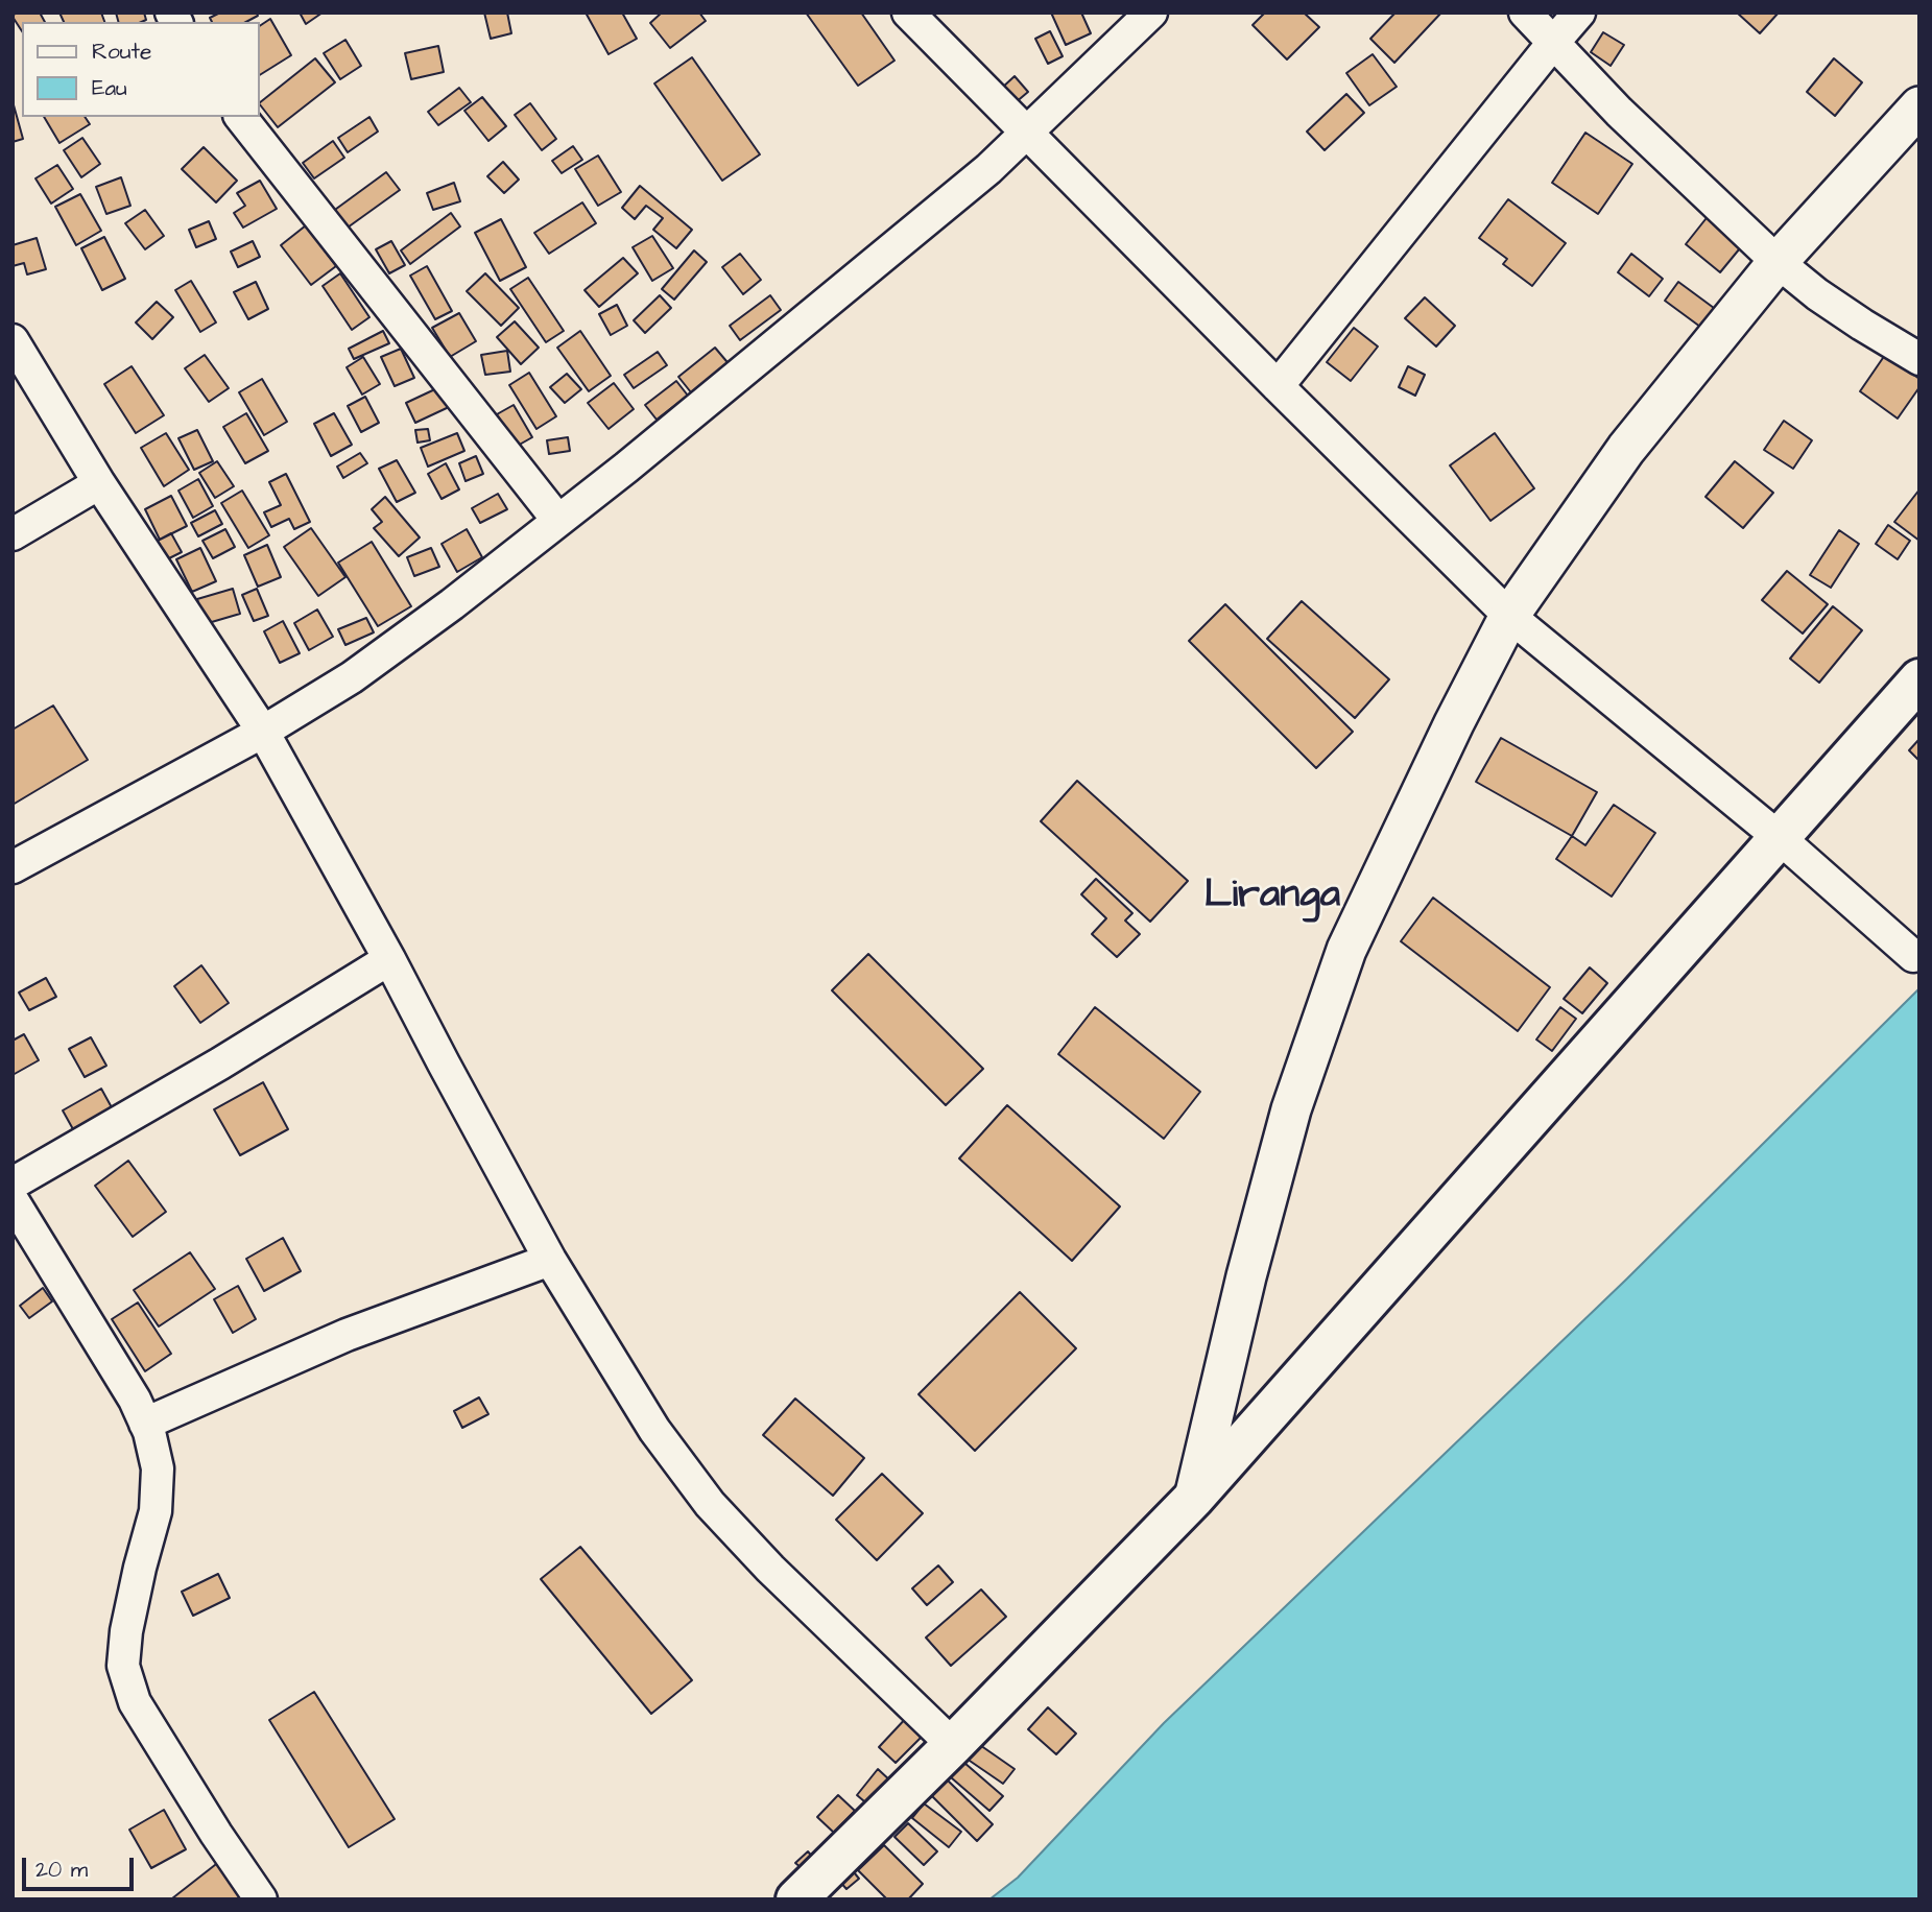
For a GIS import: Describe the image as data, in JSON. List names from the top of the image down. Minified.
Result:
{"districts":["Liranga"],"legend":["Route","Eau"],"scale_bar":"20 m"}
